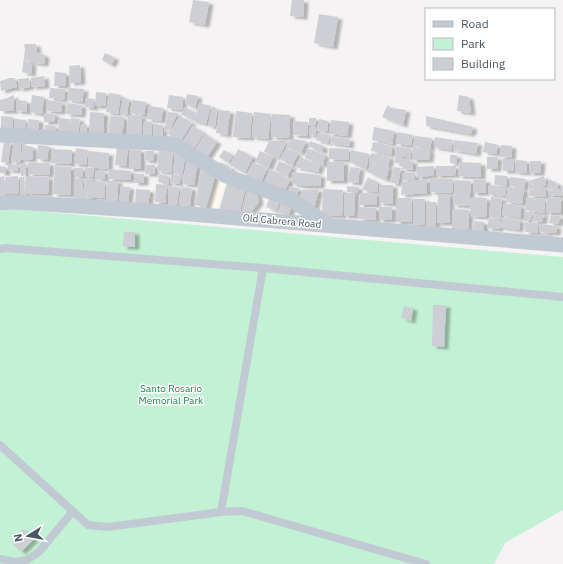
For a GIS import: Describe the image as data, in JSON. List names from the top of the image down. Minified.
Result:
{"streets":{"street":["Old Cabrera Road"]},"parks":["Santo Rosario Memorial Park"],"legend":["Road","Park","Building"],"north":"left"}
